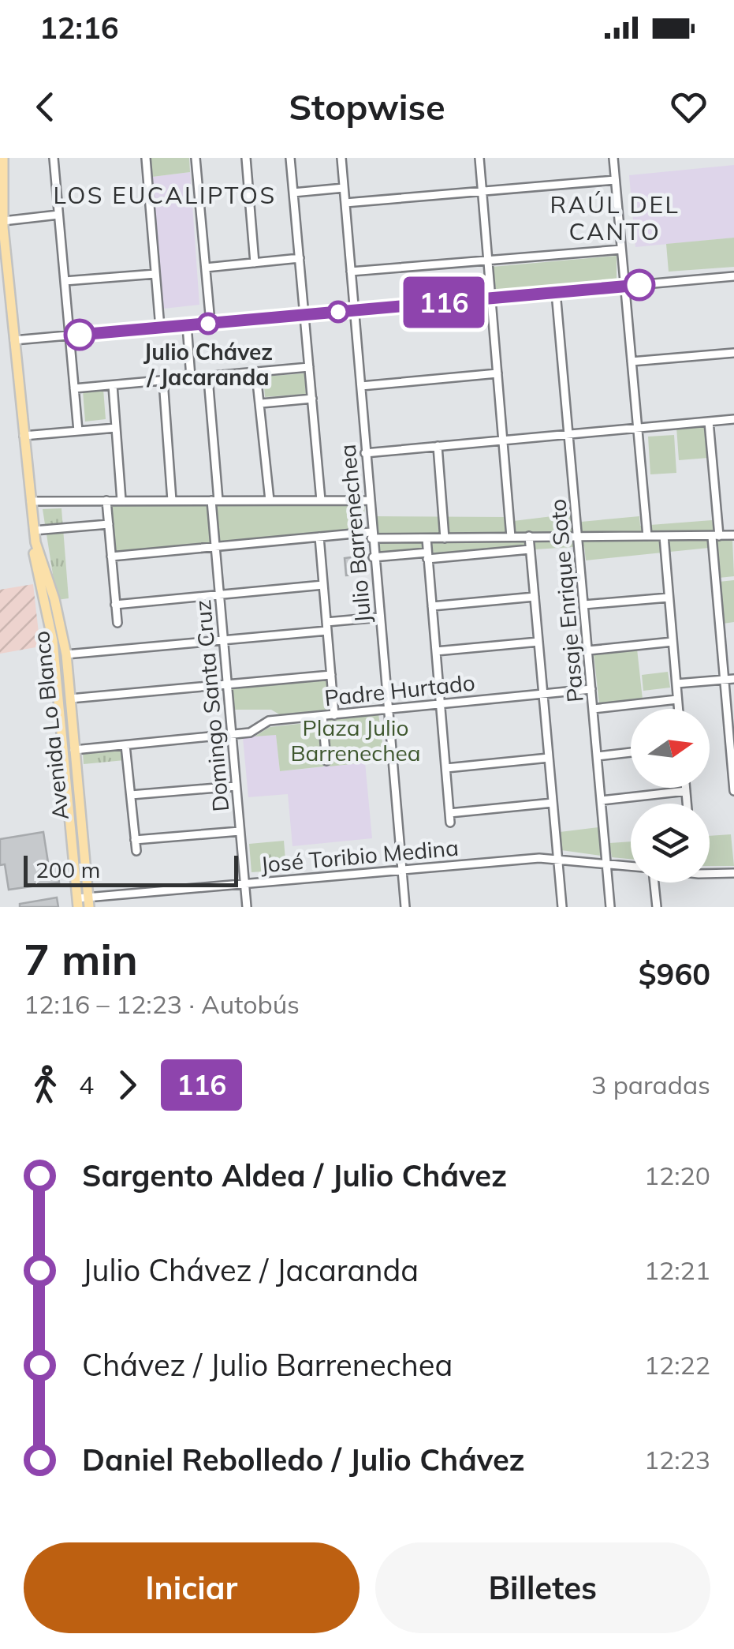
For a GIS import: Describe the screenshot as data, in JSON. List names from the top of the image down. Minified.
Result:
{"streets":{"main road":["Avenida Lo Blanco"],"street":["Julio Barrenechea","Pasaje Enrique Soto","Padre Hurtado","Domingo Santa Cruz","José Toribio Medina"]},"crossings":[["Julio Barrenechea","Padre Hurtado"],["Julio Barrenechea","José Toribio Medina"],["Pasaje Enrique Soto","Padre Hurtado"],["Pasaje Enrique Soto","José Toribio Medina"],["Padre Hurtado","Domingo Santa Cruz"],["Padre Hurtado","Avenida Lo Blanco"],["Domingo Santa Cruz","José Toribio Medina"],["Avenida Lo Blanco","José Toribio Medina"]],"districts":["LOS EUCALIPTOS","RAÚL DEL CANTO"],"parks":["Plaza Julio Barrenechea"],"places":["Julio Chávez / Jacaranda"],"lines":["bus line 116"],"scale_bar":"200 m","north":"right","page":{"status":"12:16","header":"Stopwise","on_map":"116","scale":"200 m","heading":["7 min","12:16 – 12:23 · Autobús","$960"],"legs":["4","116","3 paradas"],"list":[{"name":"Sargento Aldea / Julio Chávez","value":"12:20"},{"name":"Julio Chávez / Jacaranda","value":"12:21"},{"name":"Chávez / Julio Barrenechea","value":"12:22"},{"name":"Daniel Rebolledo / Julio Chávez","value":"12:23"}],"buttons":["Iniciar","Billetes"]}}
